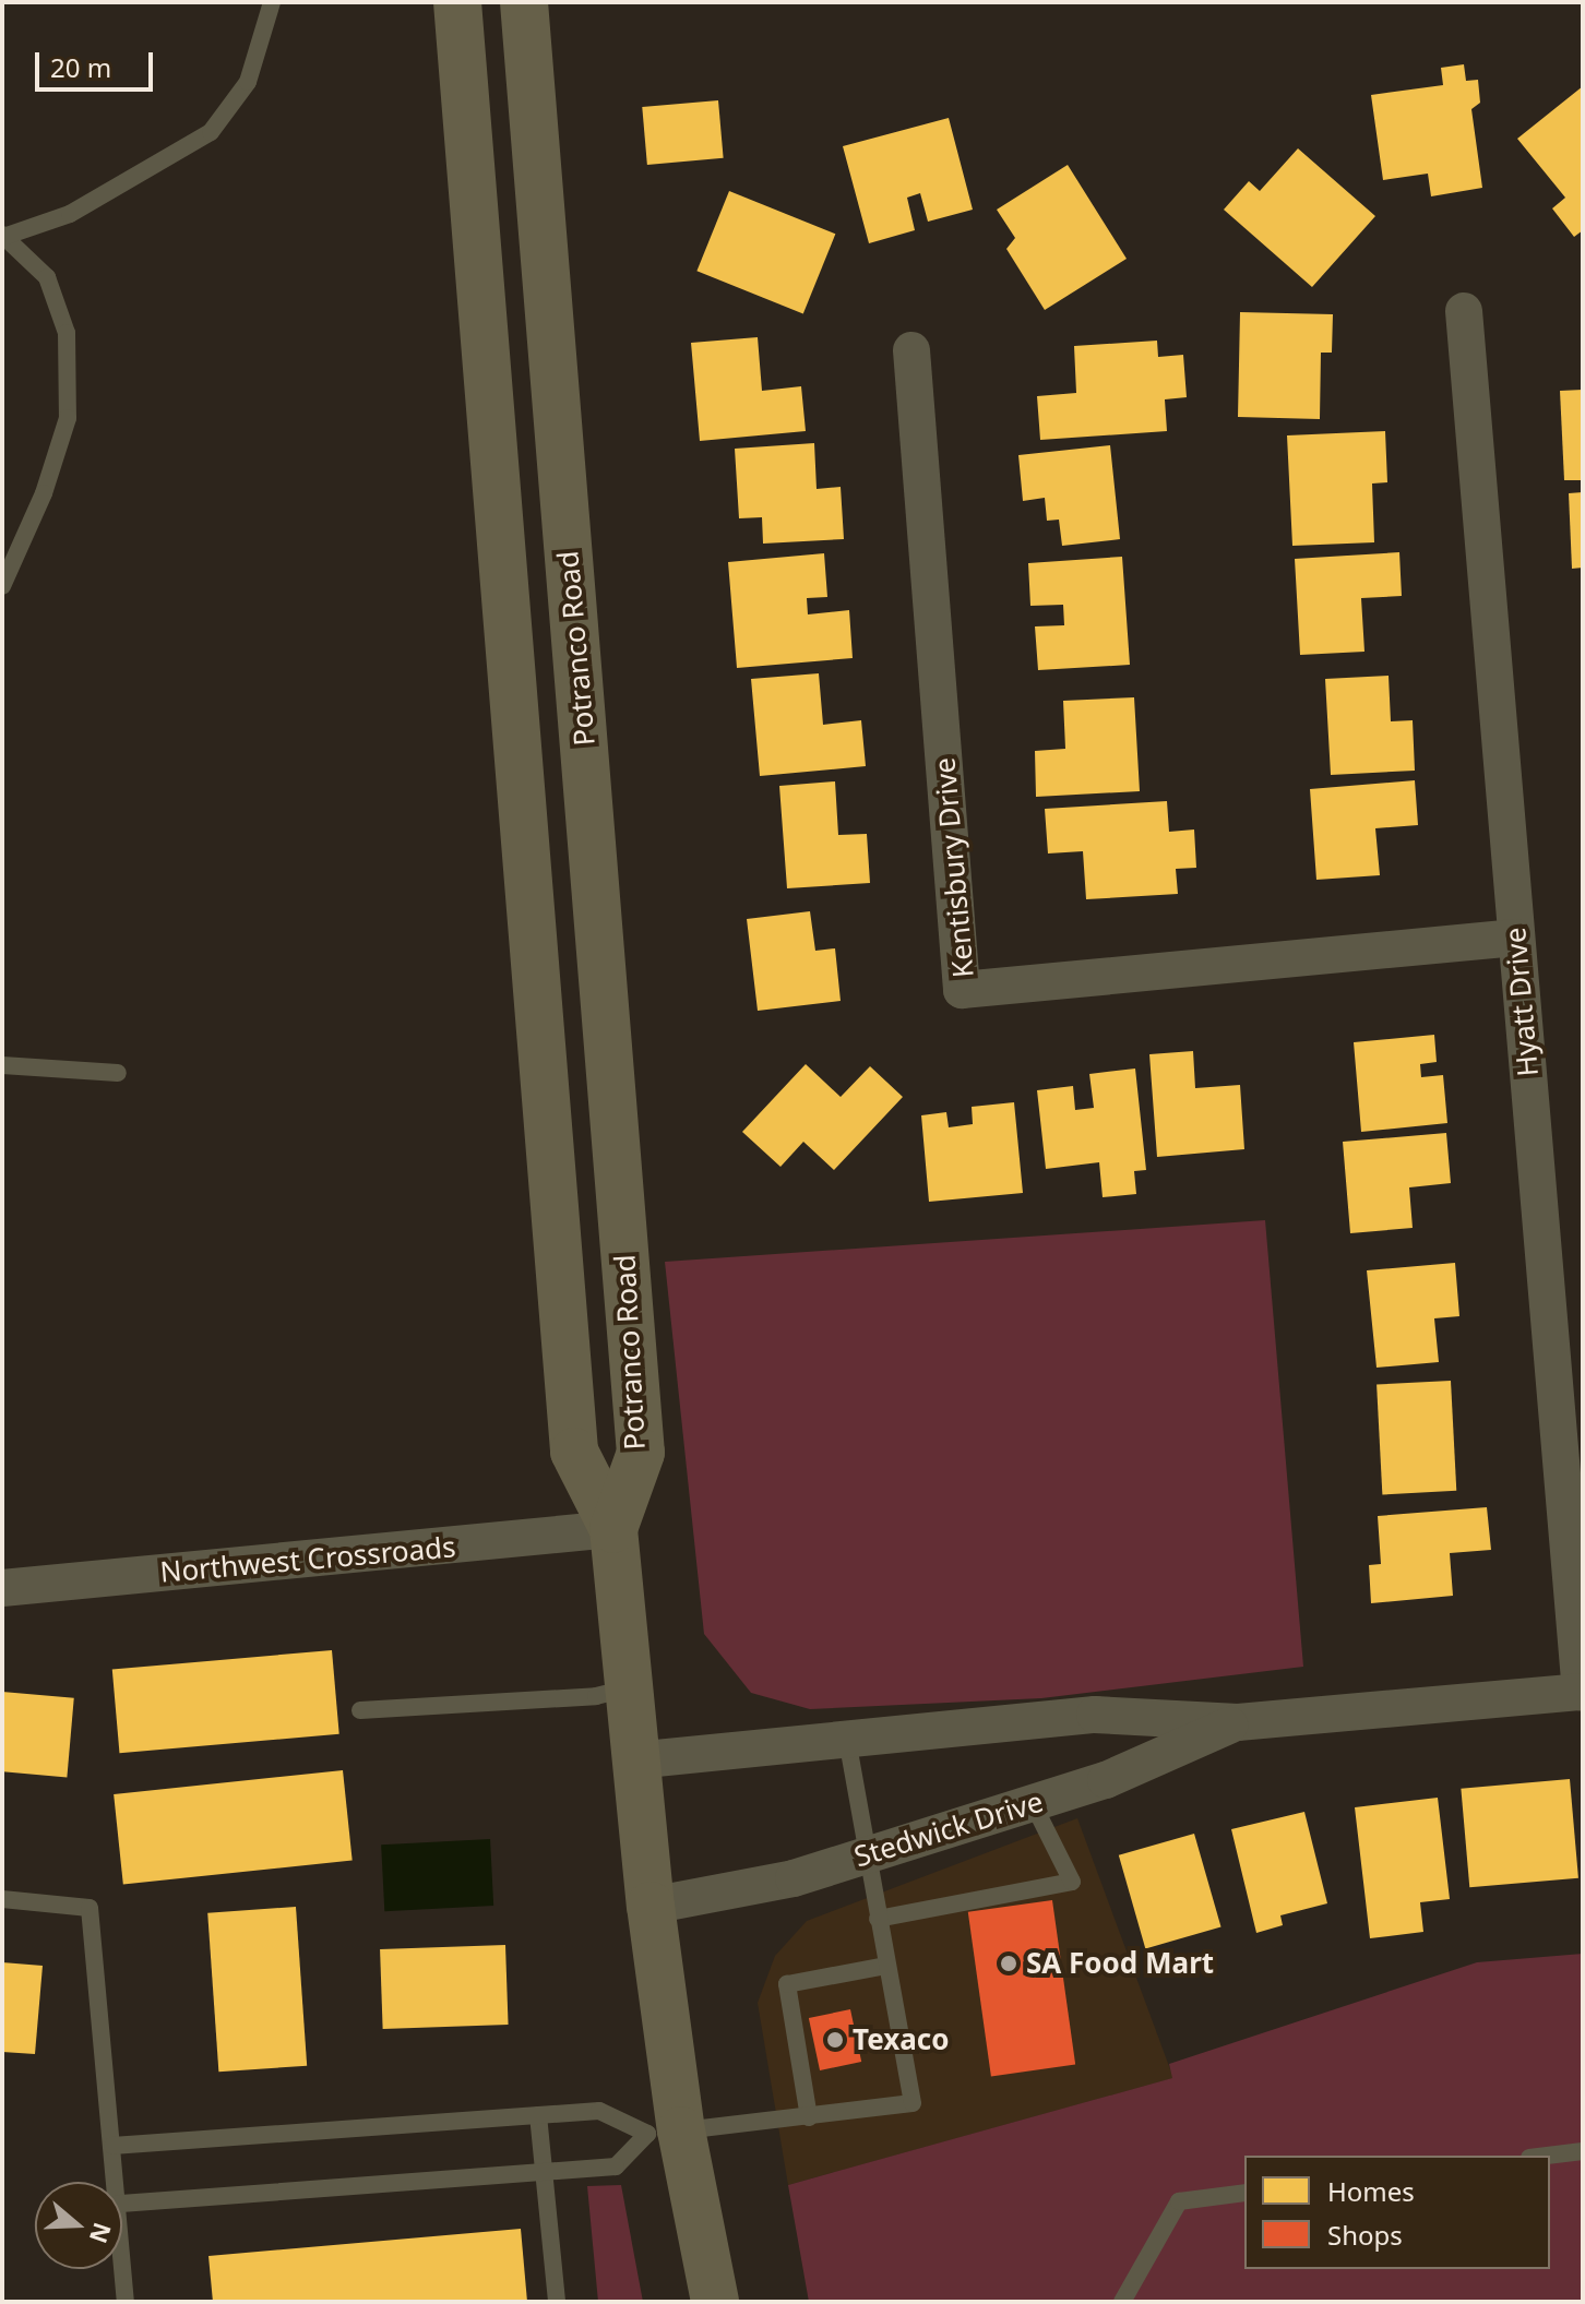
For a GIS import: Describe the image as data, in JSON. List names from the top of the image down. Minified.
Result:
{"streets":{"main road":["Potranco Road"],"street":["Kentisbury Drive","Hyatt Drive","Northwest Crossroads","Stedwick Drive"]},"crossings":[["Potranco Road","Northwest Crossroads"],["Kentisbury Drive","Hyatt Drive"],["Hyatt Drive","Stedwick Drive"]],"places":["SA Food Mart","Texaco"],"legend":["Homes","Shops"],"scale_bar":"20 m","north":"right"}
